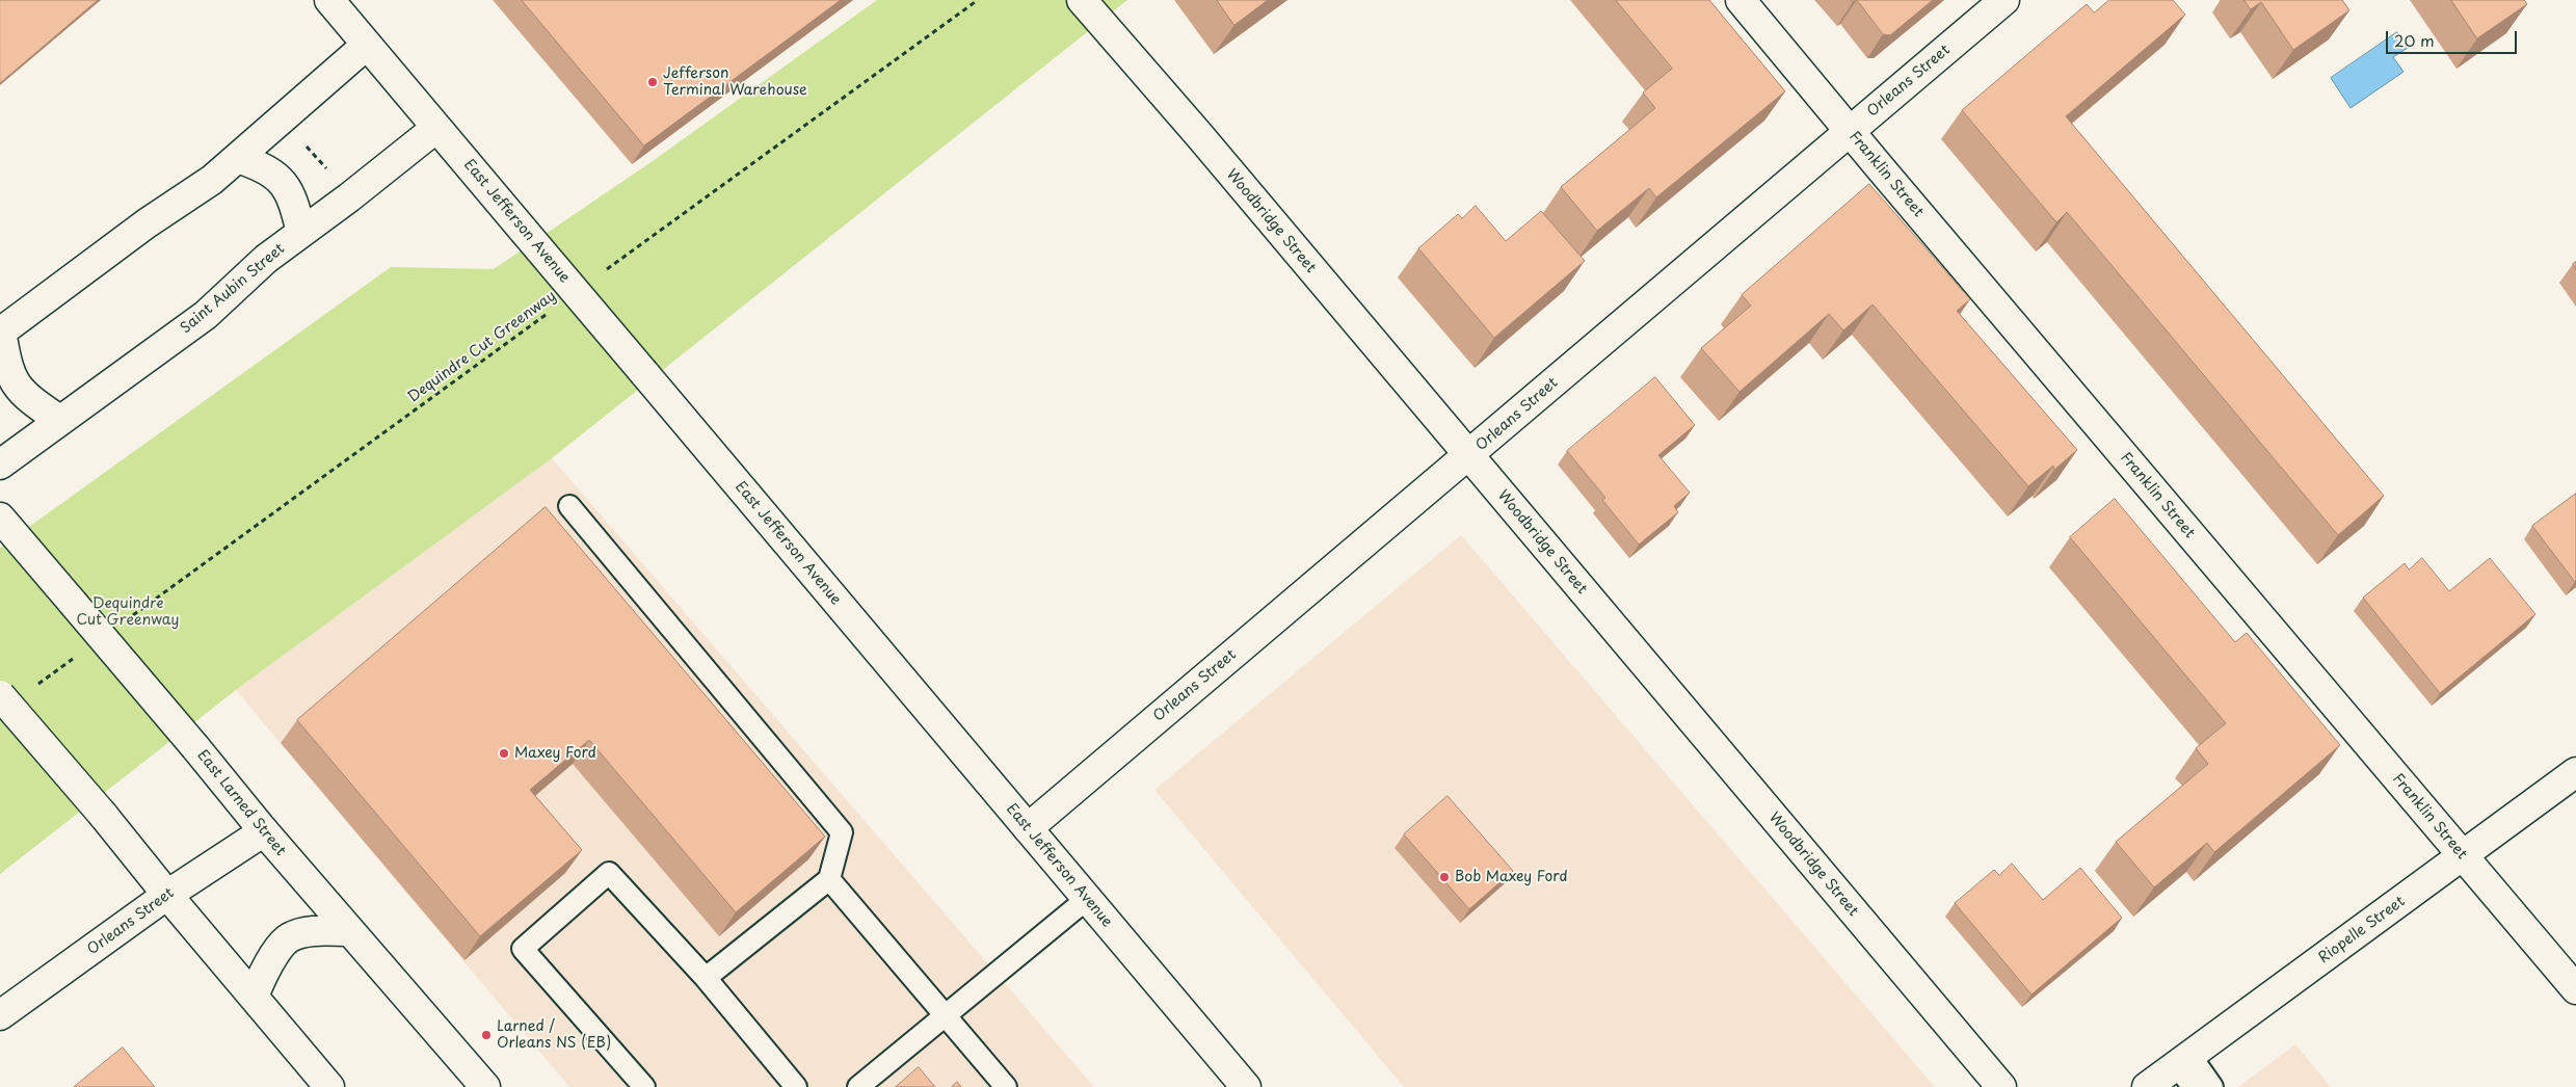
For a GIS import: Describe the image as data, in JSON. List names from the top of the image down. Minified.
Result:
{"streets":{"street":["Orleans Street","Franklin Street","East Jefferson Avenue","Woodbridge Street","Saint Aubin Street","East Larned Street","Riopelle Street"],"path":["Dequindre Cut Greenway"]},"crossings":[["Orleans Street","Franklin Street"],["Orleans Street","East Jefferson Avenue"],["Orleans Street","Woodbridge Street"],["Orleans Street","East Larned Street"],["Franklin Street","Riopelle Street"],["East Jefferson Avenue","Saint Aubin Street"]],"parks":["Dequindre Cut Greenway"],"places":["Jefferson Terminal Warehouse","Maxey Ford","Bob Maxey Ford","Larned / Orleans NS (EB)"],"scale_bar":"20 m"}
